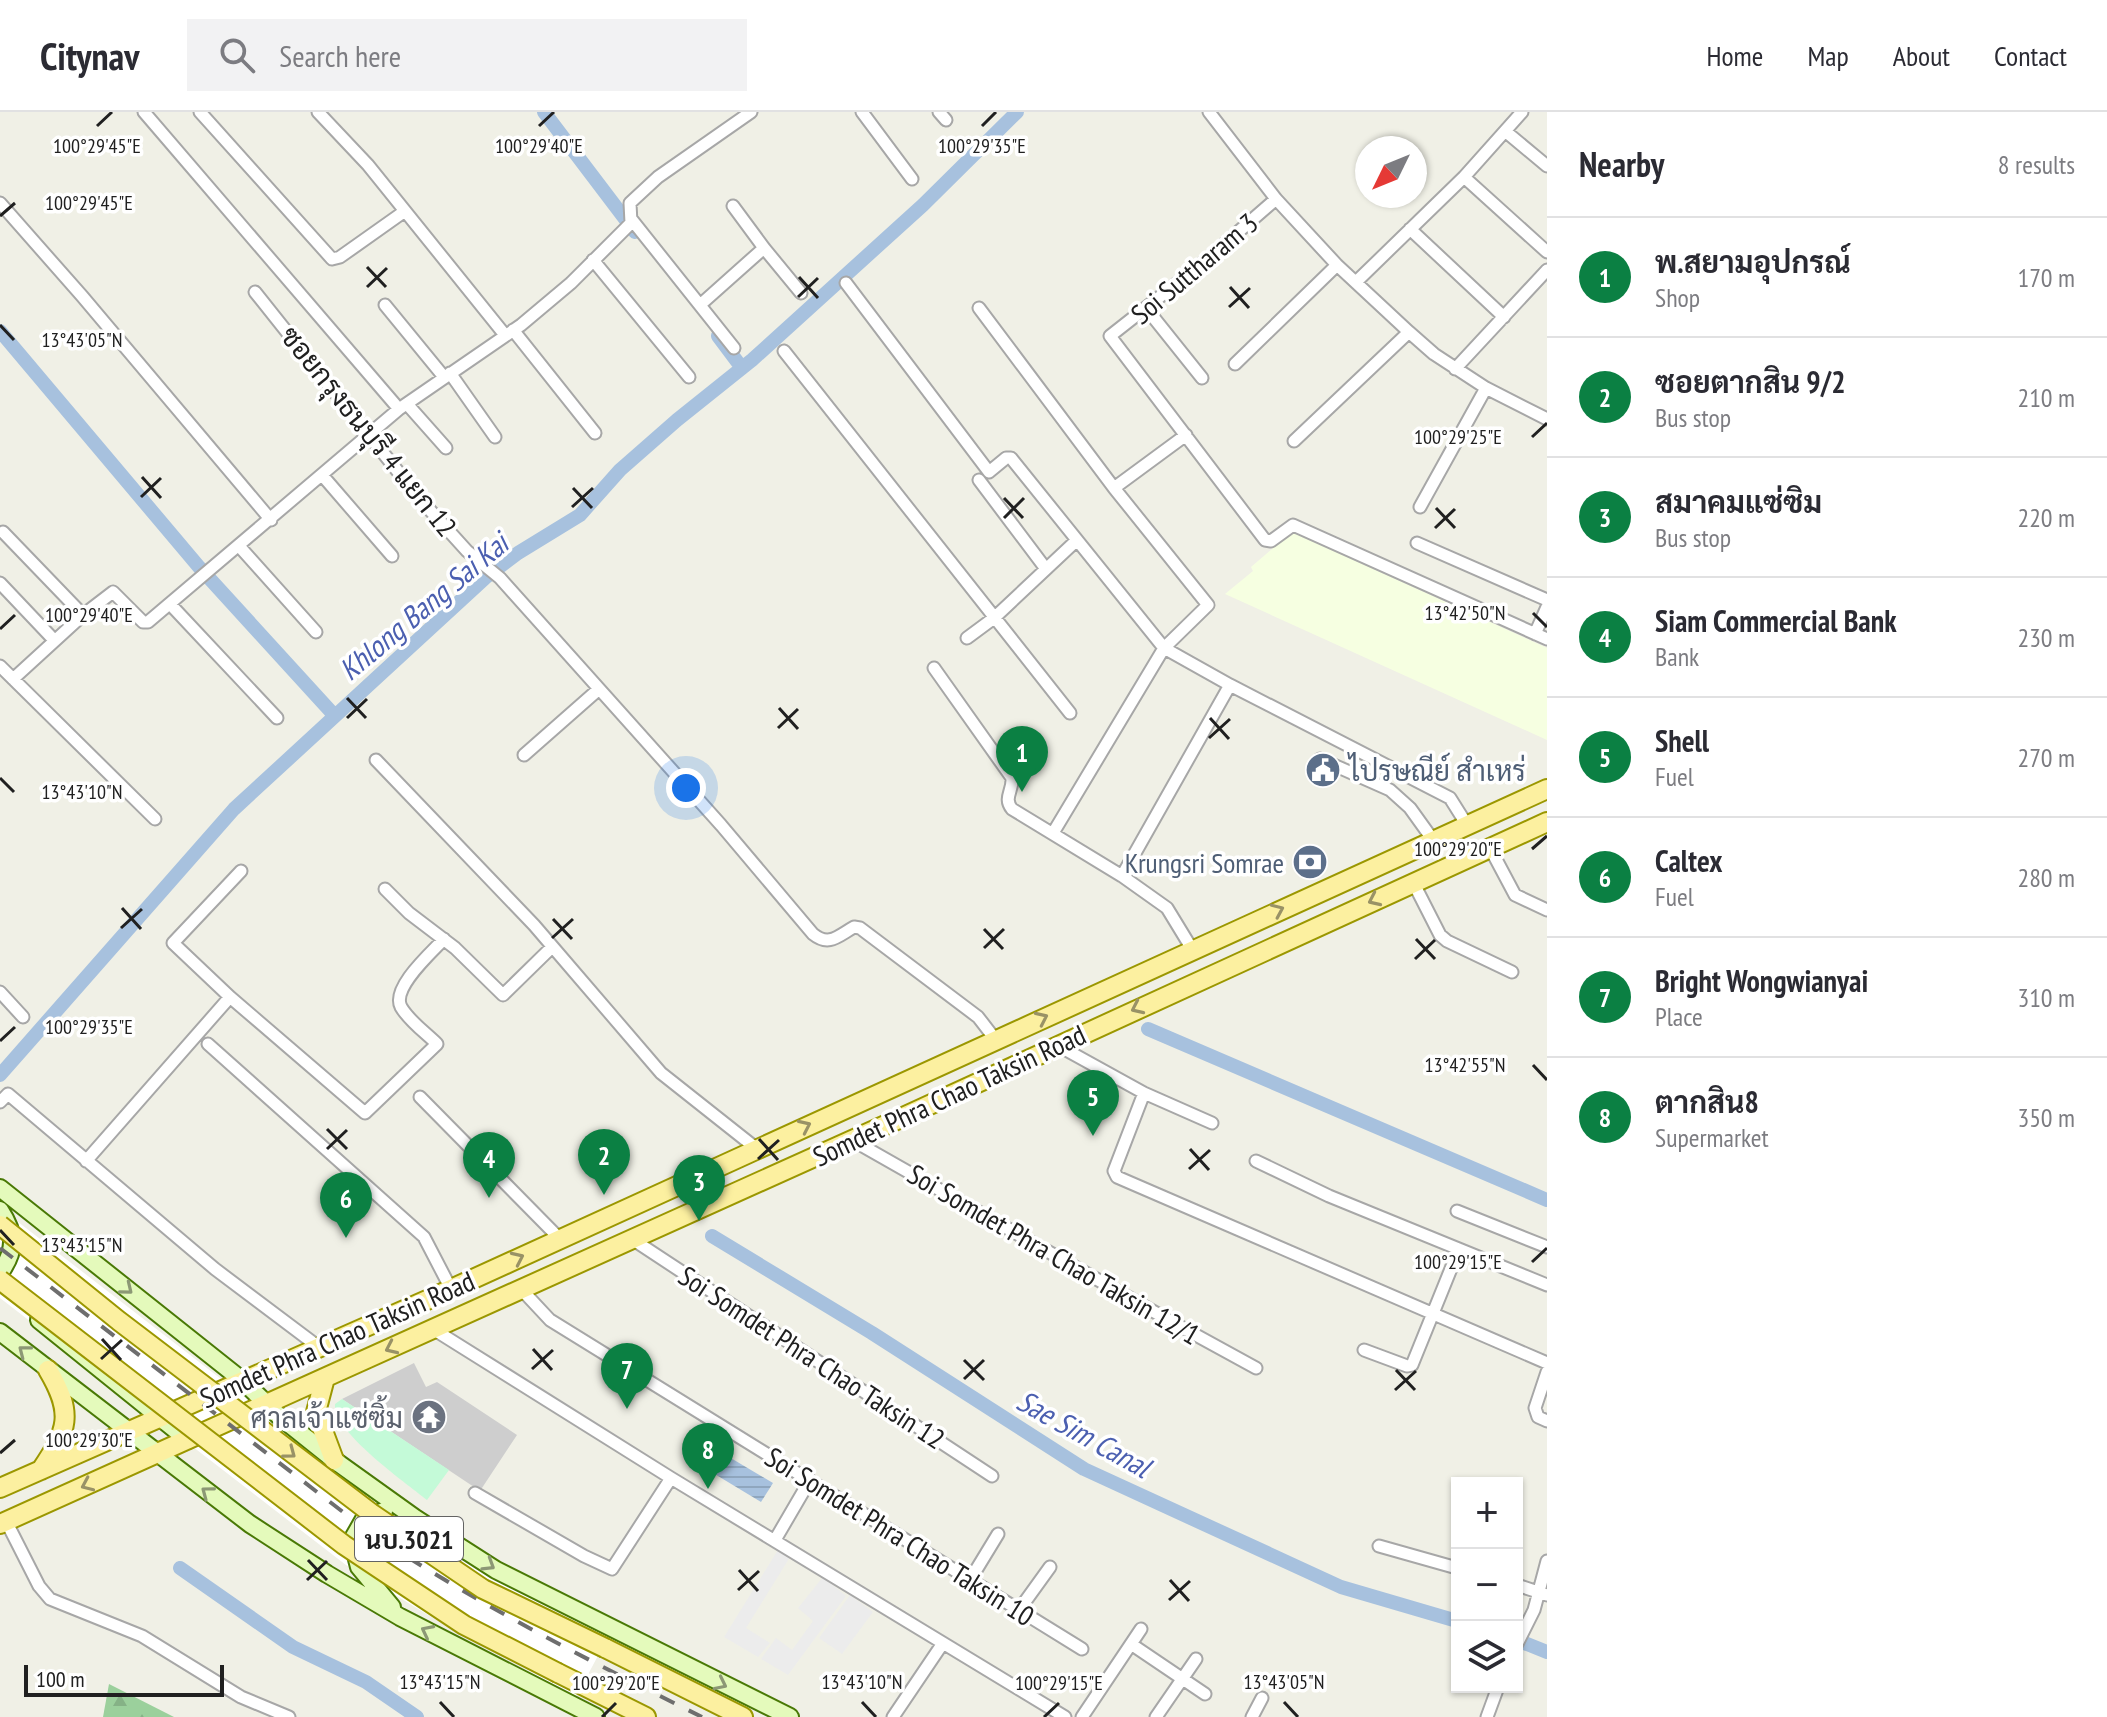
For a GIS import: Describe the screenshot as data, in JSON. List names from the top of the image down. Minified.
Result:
{"streets":{"main road":["Somdet Phra Chao Taksin Road","นบ.3021"],"street":["Soi Suttharam 3","ซอยกรุงธนบุรี 4 แยก 12","Soi Somdet Phra Chao Taksin 12/1","Soi Somdet Phra Chao Taksin 12","Soi Somdet Phra Chao Taksin 10"]},"crossings":[["ซอยกรุงธนบุรี 4 แยก 12","Somdet Phra Chao Taksin Road"],["Somdet Phra Chao Taksin Road","Soi Somdet Phra Chao Taksin 12/1"],["Somdet Phra Chao Taksin Road","Soi Somdet Phra Chao Taksin 12"],["Somdet Phra Chao Taksin Road","Soi Somdet Phra Chao Taksin 10"],["Somdet Phra Chao Taksin Road","นบ.3021"]],"water":["Khlong Bang Sai Kai","Sae Sim Canal"],"places":{"public building":["ไปรษณีย์ สำเหร่"],"bank":["Krungsri Somrae"],"temple":["ศาลเจ้าแซ่ซิ้ม"]},"scale_bar":"100 m","north":"bottom left","page":{"header":"Citynav","search":"Search here","nav":["Home","Map","About","Contact"],"heading":["Nearby","8 results"],"list":[{"mark":"1","name":"พ.สยามอุปกรณ์","note":"Shop","value":"170 m"},{"mark":"2","name":"ซอยตากสิน 9/2","note":"Bus stop","value":"210 m"},{"mark":"3","name":"สมาคมแซ่ซิม","note":"Bus stop","value":"220 m"},{"mark":"4","name":"Siam Commercial Bank","note":"Bank","value":"230 m"},{"mark":"5","name":"Shell","note":"Fuel","value":"270 m"},{"mark":"6","name":"Caltex","note":"Fuel","value":"280 m"},{"mark":"7","name":"Bright Wongwianyai","note":"Place","value":"310 m"},{"mark":"8","name":"ตากสิน8","note":"Supermarket","value":"350 m"}],"pins":["1","5","2","4","3","6","7","8"],"map_buttons":["+","−"],"scale":"100 m"},"coordinates":["100°29'45\"E","100°29'40\"E","100°29'35\"E","13°43'05\"N","100°29'25\"E","13°42'50\"N","13°43'10\"N","100°29'20\"E","13°42'55\"N","13°43'15\"N","100°29'15\"E","100°29'30\"E"]}
